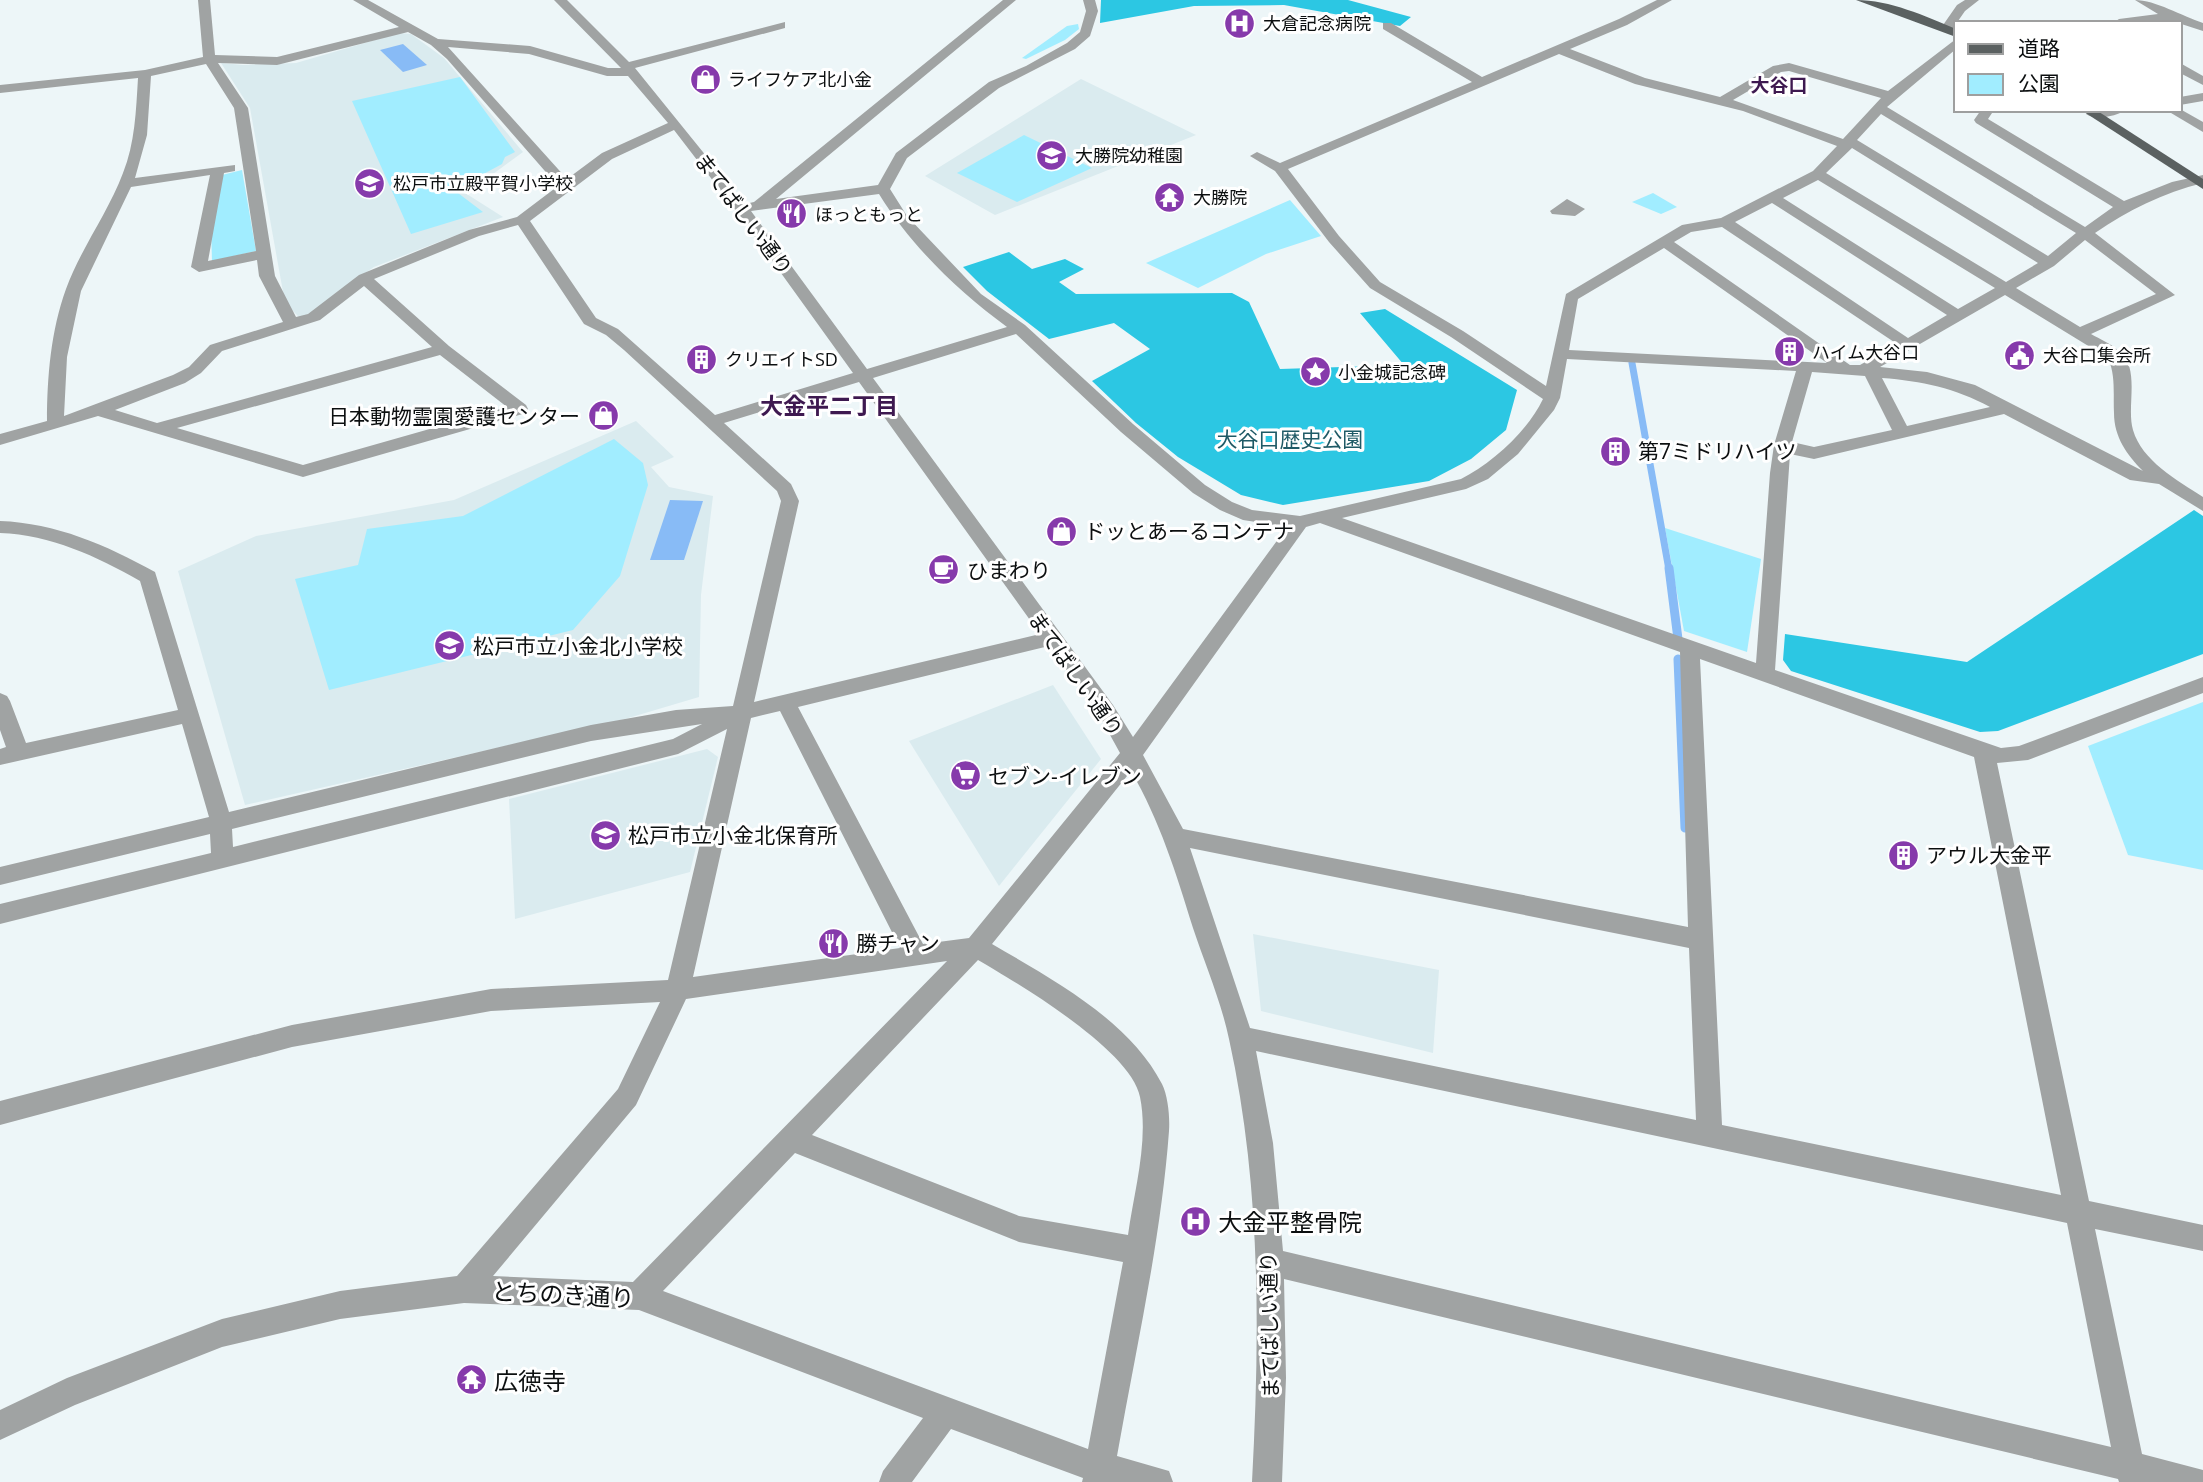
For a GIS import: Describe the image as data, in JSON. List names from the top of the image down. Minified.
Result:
{"streets":{"street":["まてばしい通り","とちのき通り"]},"districts":["大谷口","大金平二丁目"],"parks":["大谷口歴史公園"],"places":{"hospital":["大倉記念病院","大金平整骨院"],"shop":["ライフケア北小金","日本動物霊園愛護センター","ドッとあーるコンテナ"],"school or university":["大勝院幼稚園","松戸市立殿平賀小学校","松戸市立小金北小学校","松戸市立小金北保育所"],"temple":["大勝院","広徳寺"],"restaurant":["ほっともっと","勝チャン"],"building":["ハイム大谷口","クリエイトSD","第7ミドリハイツ","アウル大金平"],"public building":["大谷口集会所"],"place":["小金城記念碑"],"cafe":["ひまわり"],"supermarket":["セブン-イレブン"]},"legend":["道路","公園"]}
